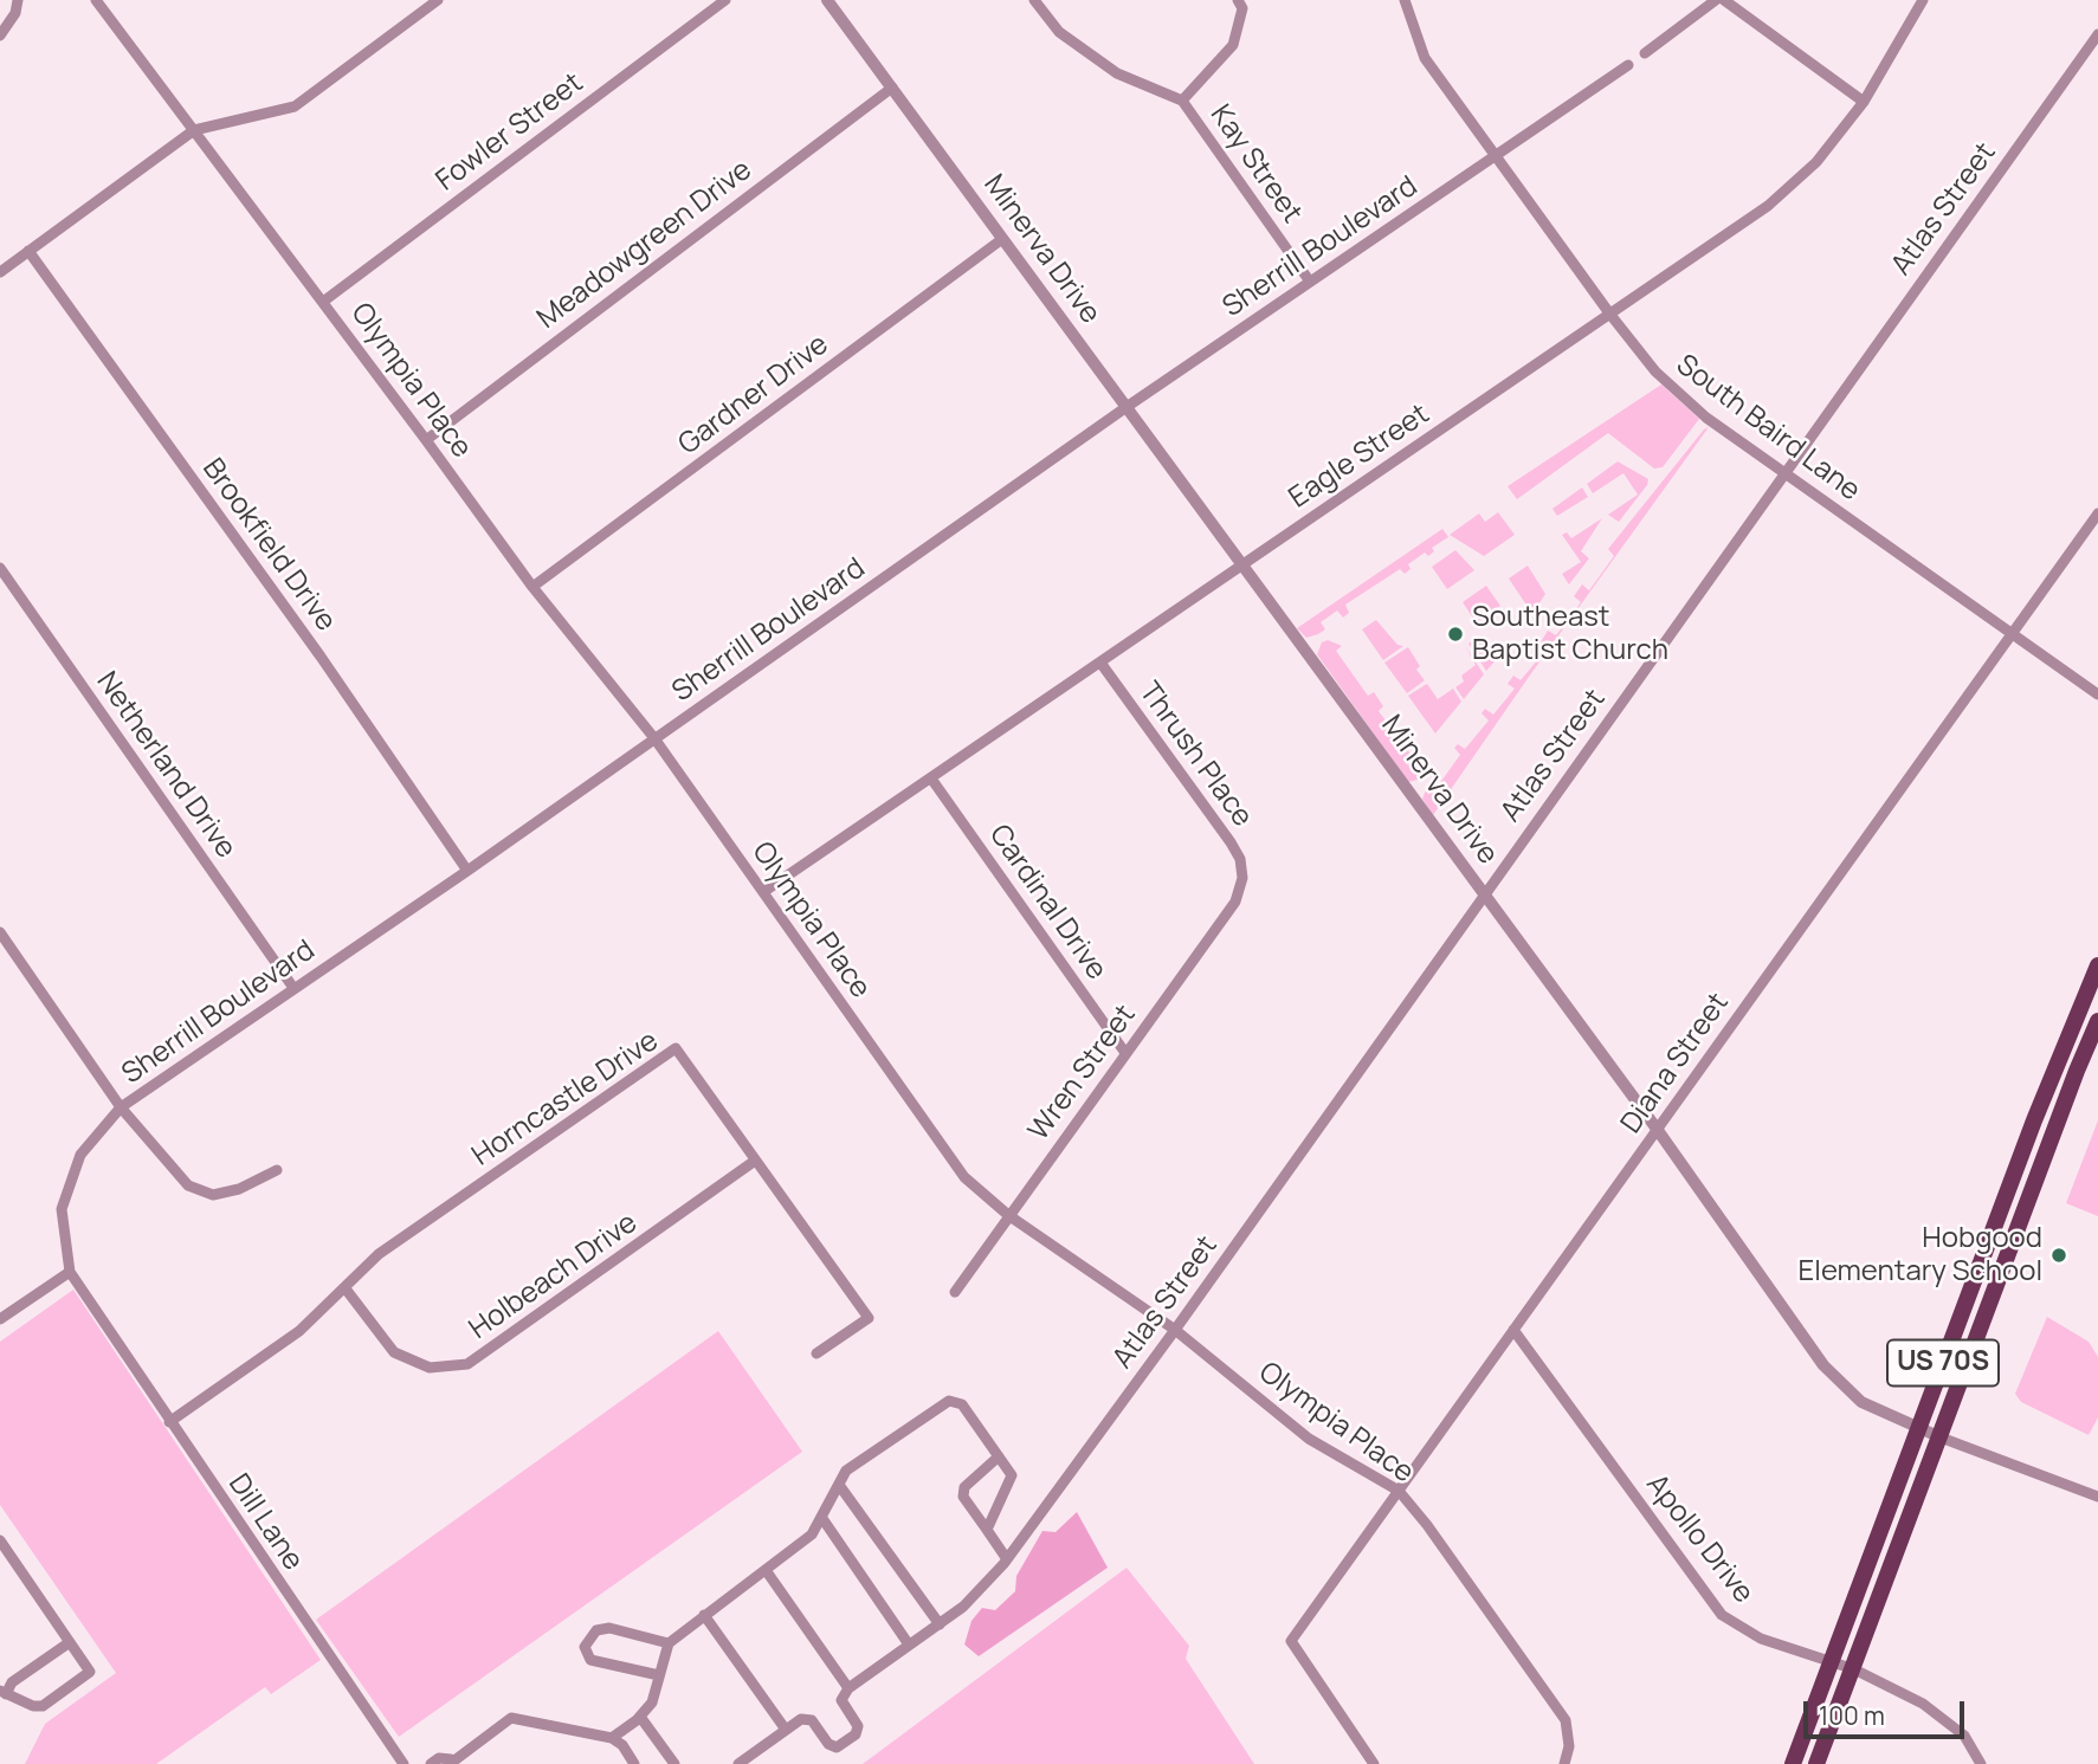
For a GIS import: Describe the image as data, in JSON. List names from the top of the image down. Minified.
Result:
{"streets":{"main road":["US 70S"],"street":["Fowler Street","Kay Street","Atlas Street","Meadowgreen Drive","Sherrill Boulevard","Minerva Drive","Olympia Place","Gardner Drive","South Baird Lane","Eagle Street","Brookfield Drive","Thrush Place","Netherland Drive","Cardinal Drive","Diana Street","Wren Street","Horncastle Drive","Holbeach Drive","Dill Lane","Apollo Drive"]},"crossings":[["Fowler Street","Olympia Place"],["Kay Street","Sherrill Boulevard"],["Atlas Street","Minerva Drive"],["Atlas Street","Olympia Place"],["Atlas Street","South Baird Lane"],["Meadowgreen Drive","Minerva Drive"],["Meadowgreen Drive","Olympia Place"],["Sherrill Boulevard","Minerva Drive"],["Sherrill Boulevard","Olympia Place"],["Sherrill Boulevard","South Baird Lane"],["Sherrill Boulevard","Brookfield Drive"],["Sherrill Boulevard","Netherland Drive"],["Sherrill Boulevard","Dill Lane"],["Minerva Drive","Gardner Drive"],["Minerva Drive","Eagle Street"],["Minerva Drive","Diana Street"],["Minerva Drive","US 70S"],["Olympia Place","Gardner Drive"],["Olympia Place","Eagle Street"],["Olympia Place","Diana Street"],["Olympia Place","Wren Street"],["South Baird Lane","Eagle Street"],["South Baird Lane","Diana Street"],["Eagle Street","Thrush Place"],["Eagle Street","Cardinal Drive"],["Thrush Place","Wren Street"],["Cardinal Drive","Wren Street"],["Diana Street","Apollo Drive"],["Horncastle Drive","Holbeach Drive"],["Horncastle Drive","Dill Lane"],["US 70S","Apollo Drive"]],"places":["Southeast Baptist Church","Hobgood Elementary School"],"scale_bar":"100 m"}
